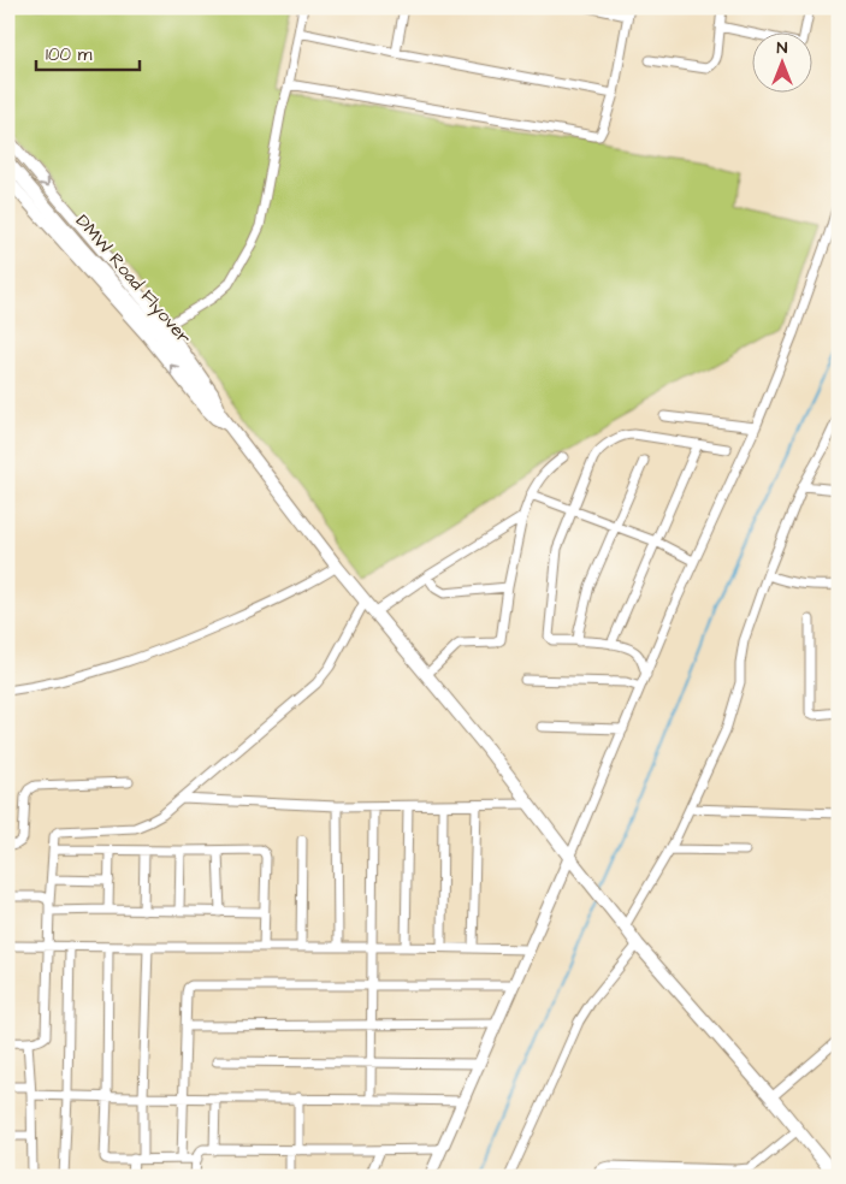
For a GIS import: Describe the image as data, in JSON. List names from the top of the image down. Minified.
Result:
{"streets":{"main road":["DMW Road Flyover"]},"scale_bar":"100 m","north":"top"}
